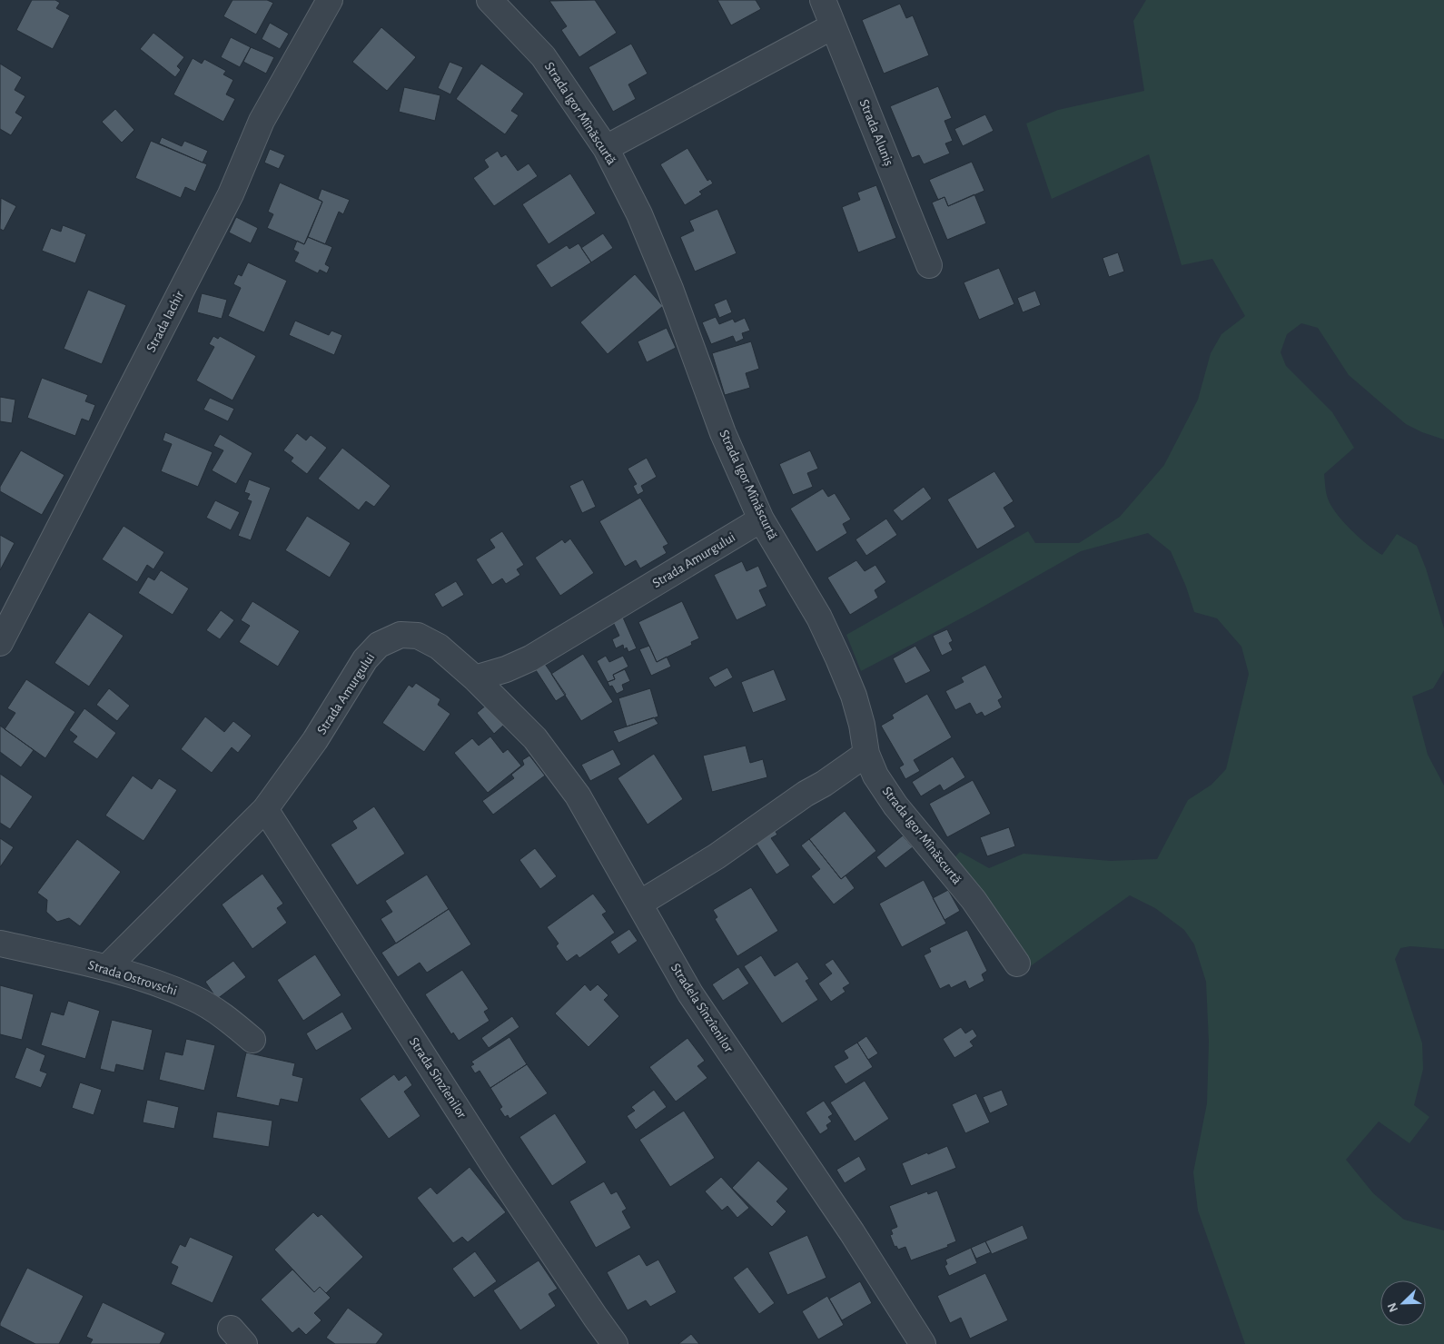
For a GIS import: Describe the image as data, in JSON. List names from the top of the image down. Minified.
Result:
{"streets":{"street":["Strada Igor Mînăscurtă","Strada Aluniș","Strada Iachir","Strada Amurgului","Strada Ostrovschi","Stradela Sînzîenilor","Strada Sînzîenilor"]},"crossings":[["Strada Igor Mînăscurtă","Strada Amurgului"],["Strada Amurgului","Strada Ostrovschi"],["Strada Amurgului","Stradela Sînzîenilor"],["Strada Amurgului","Strada Sînzîenilor"]],"north":"bottom left"}
